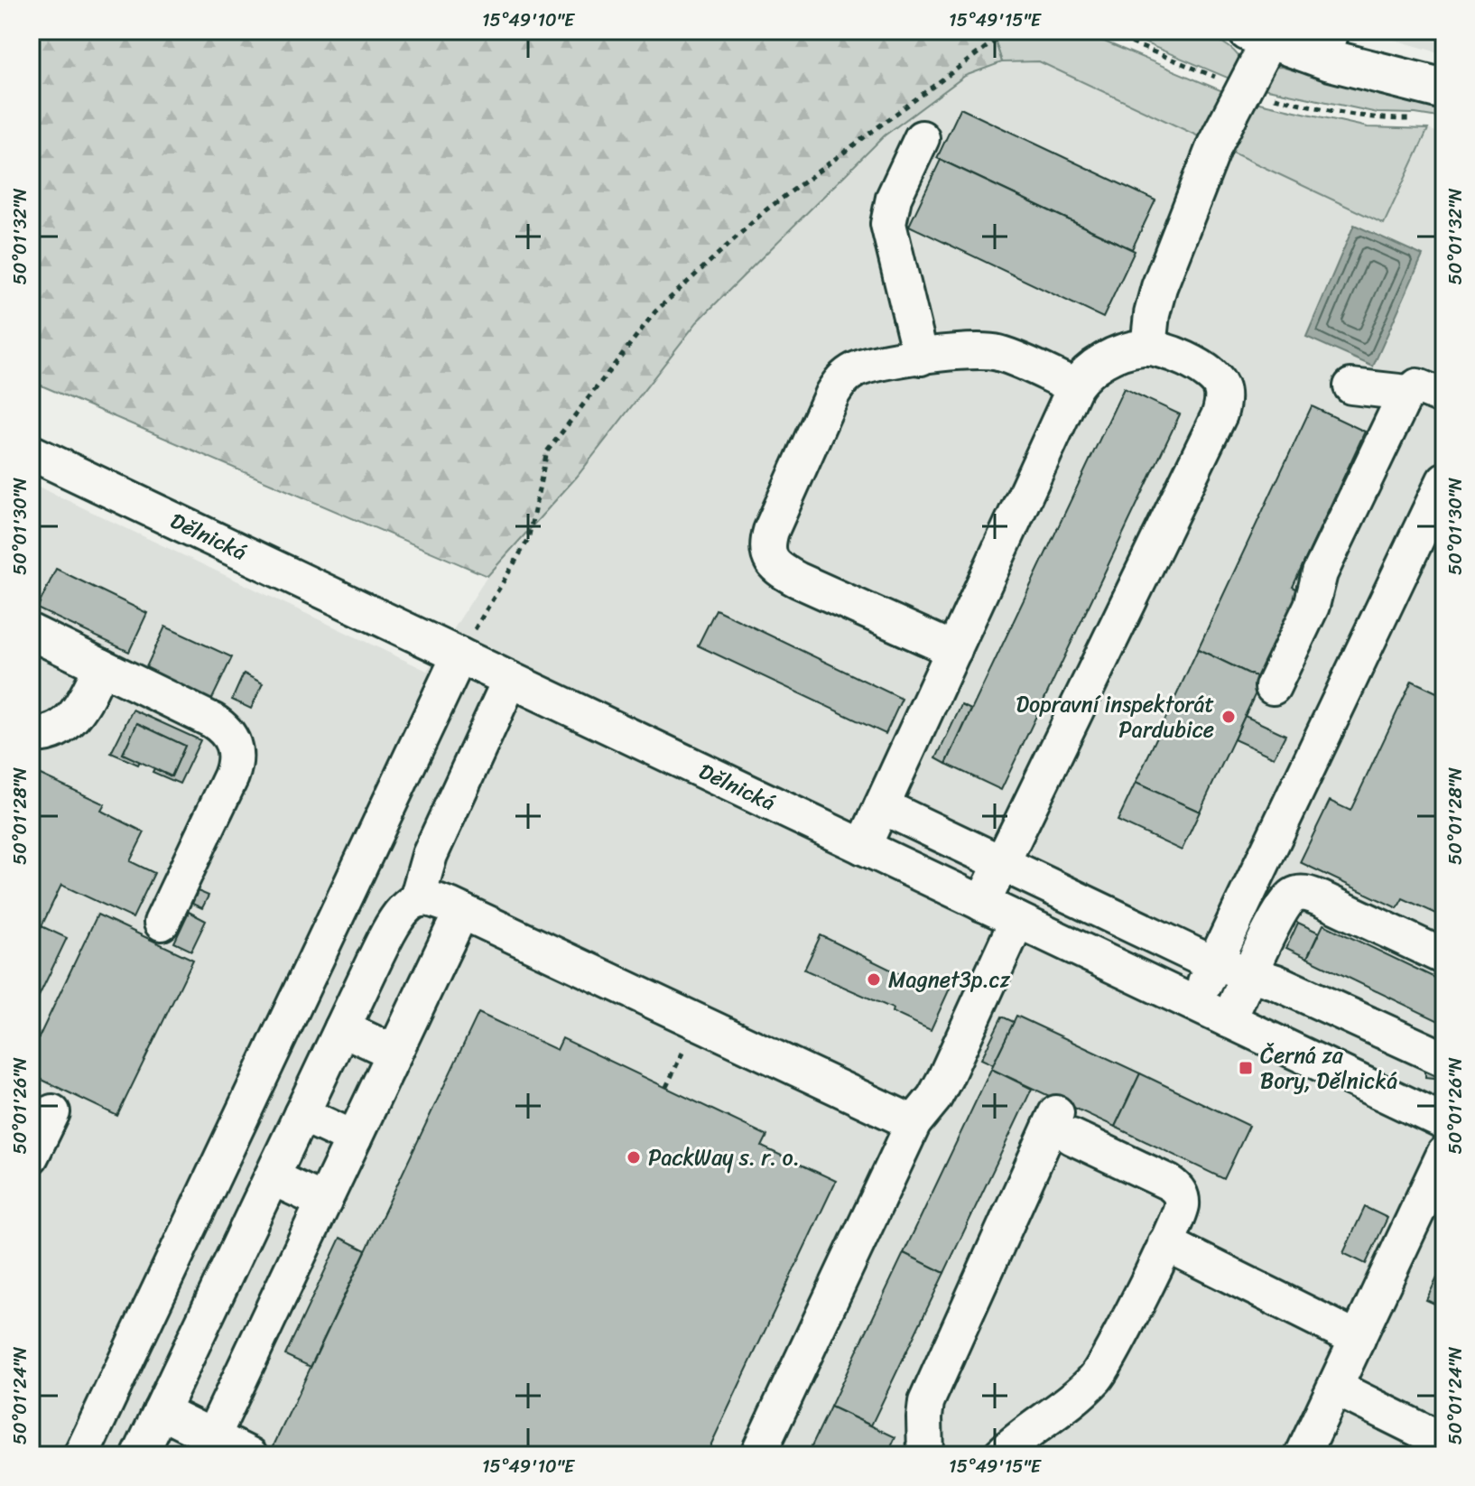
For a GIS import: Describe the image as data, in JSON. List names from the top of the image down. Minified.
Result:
{"streets":{"street":["Dělnická"]},"places":{"other":["Dopravní inspektorát Pardubice","Magnet3p.cz","PackWay s. r. o."],"transit":["Černá za Bory, Dělnická"]},"coordinates":["15°49'10\"E","15°49'15\"E","50°01'32\"N","50°01'30\"N","50°01'28\"N","50°01'26\"N","50°01'24\"N"]}
